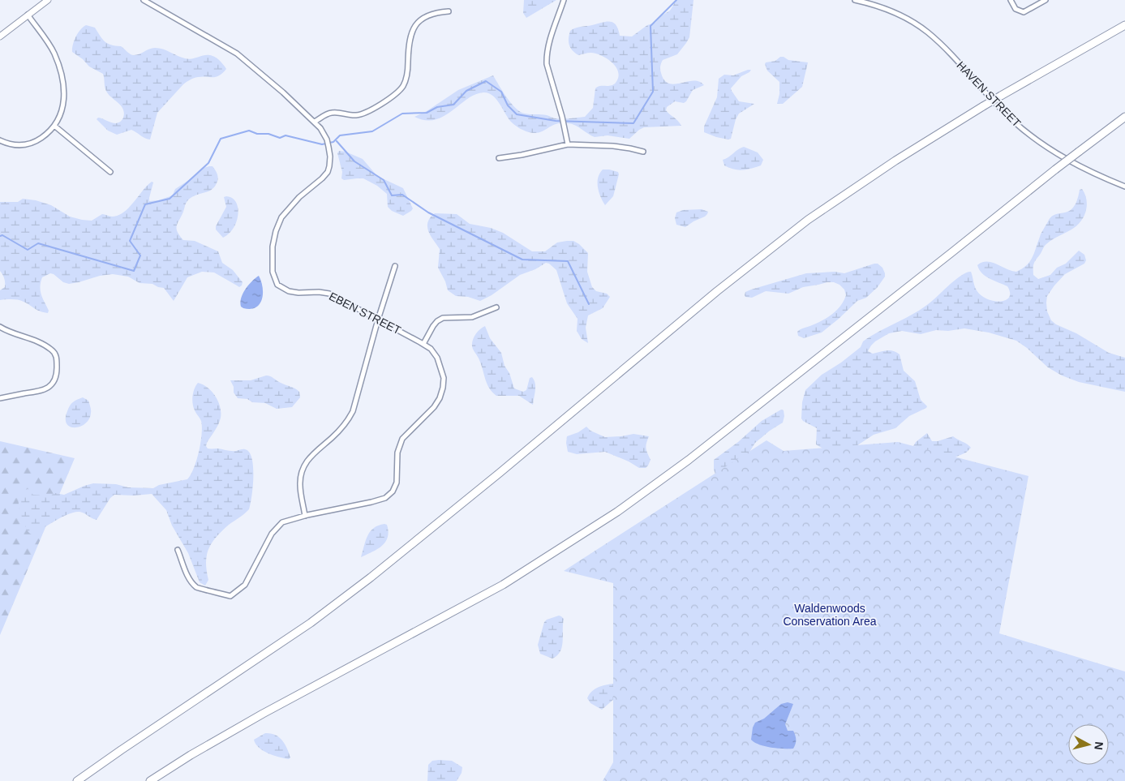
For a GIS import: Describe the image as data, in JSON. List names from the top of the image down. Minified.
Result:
{"streets":{"street":["HAVEN STREET","EBEN STREET"]},"parks":["Waldenwoods Conservation Area"],"north":"right"}
